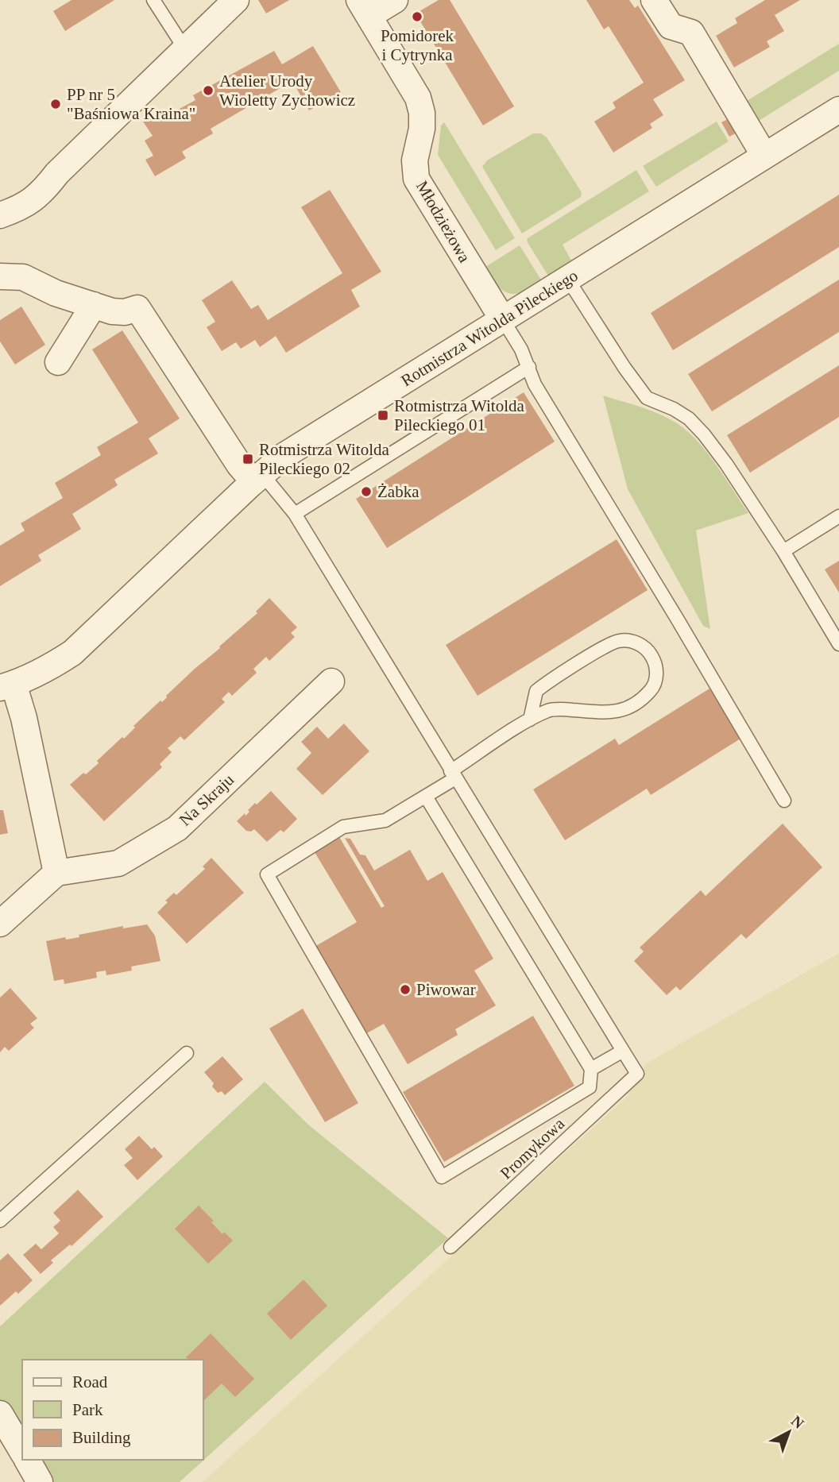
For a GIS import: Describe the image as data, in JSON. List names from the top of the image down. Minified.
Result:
{"streets":{"street":["Młodzieżowa","Rotmistrza Witolda Pileckiego","Na Skraju"],"lane":["Promykowa"]},"crossings":[["Młodzieżowa","Rotmistrza Witolda Pileckiego"]],"places":{"other":["Pomidorek i Cytrynka","Atelier Urody Wioletty Zychowicz","PP nr 5 \"Baśniowa Kraina\"","Żabka","Piwowar"],"transit":["Rotmistrza Witolda Pileckiego 01","Rotmistrza Witolda Pileckiego 02"]},"legend":["Road","Park","Building"],"north":"top right"}
